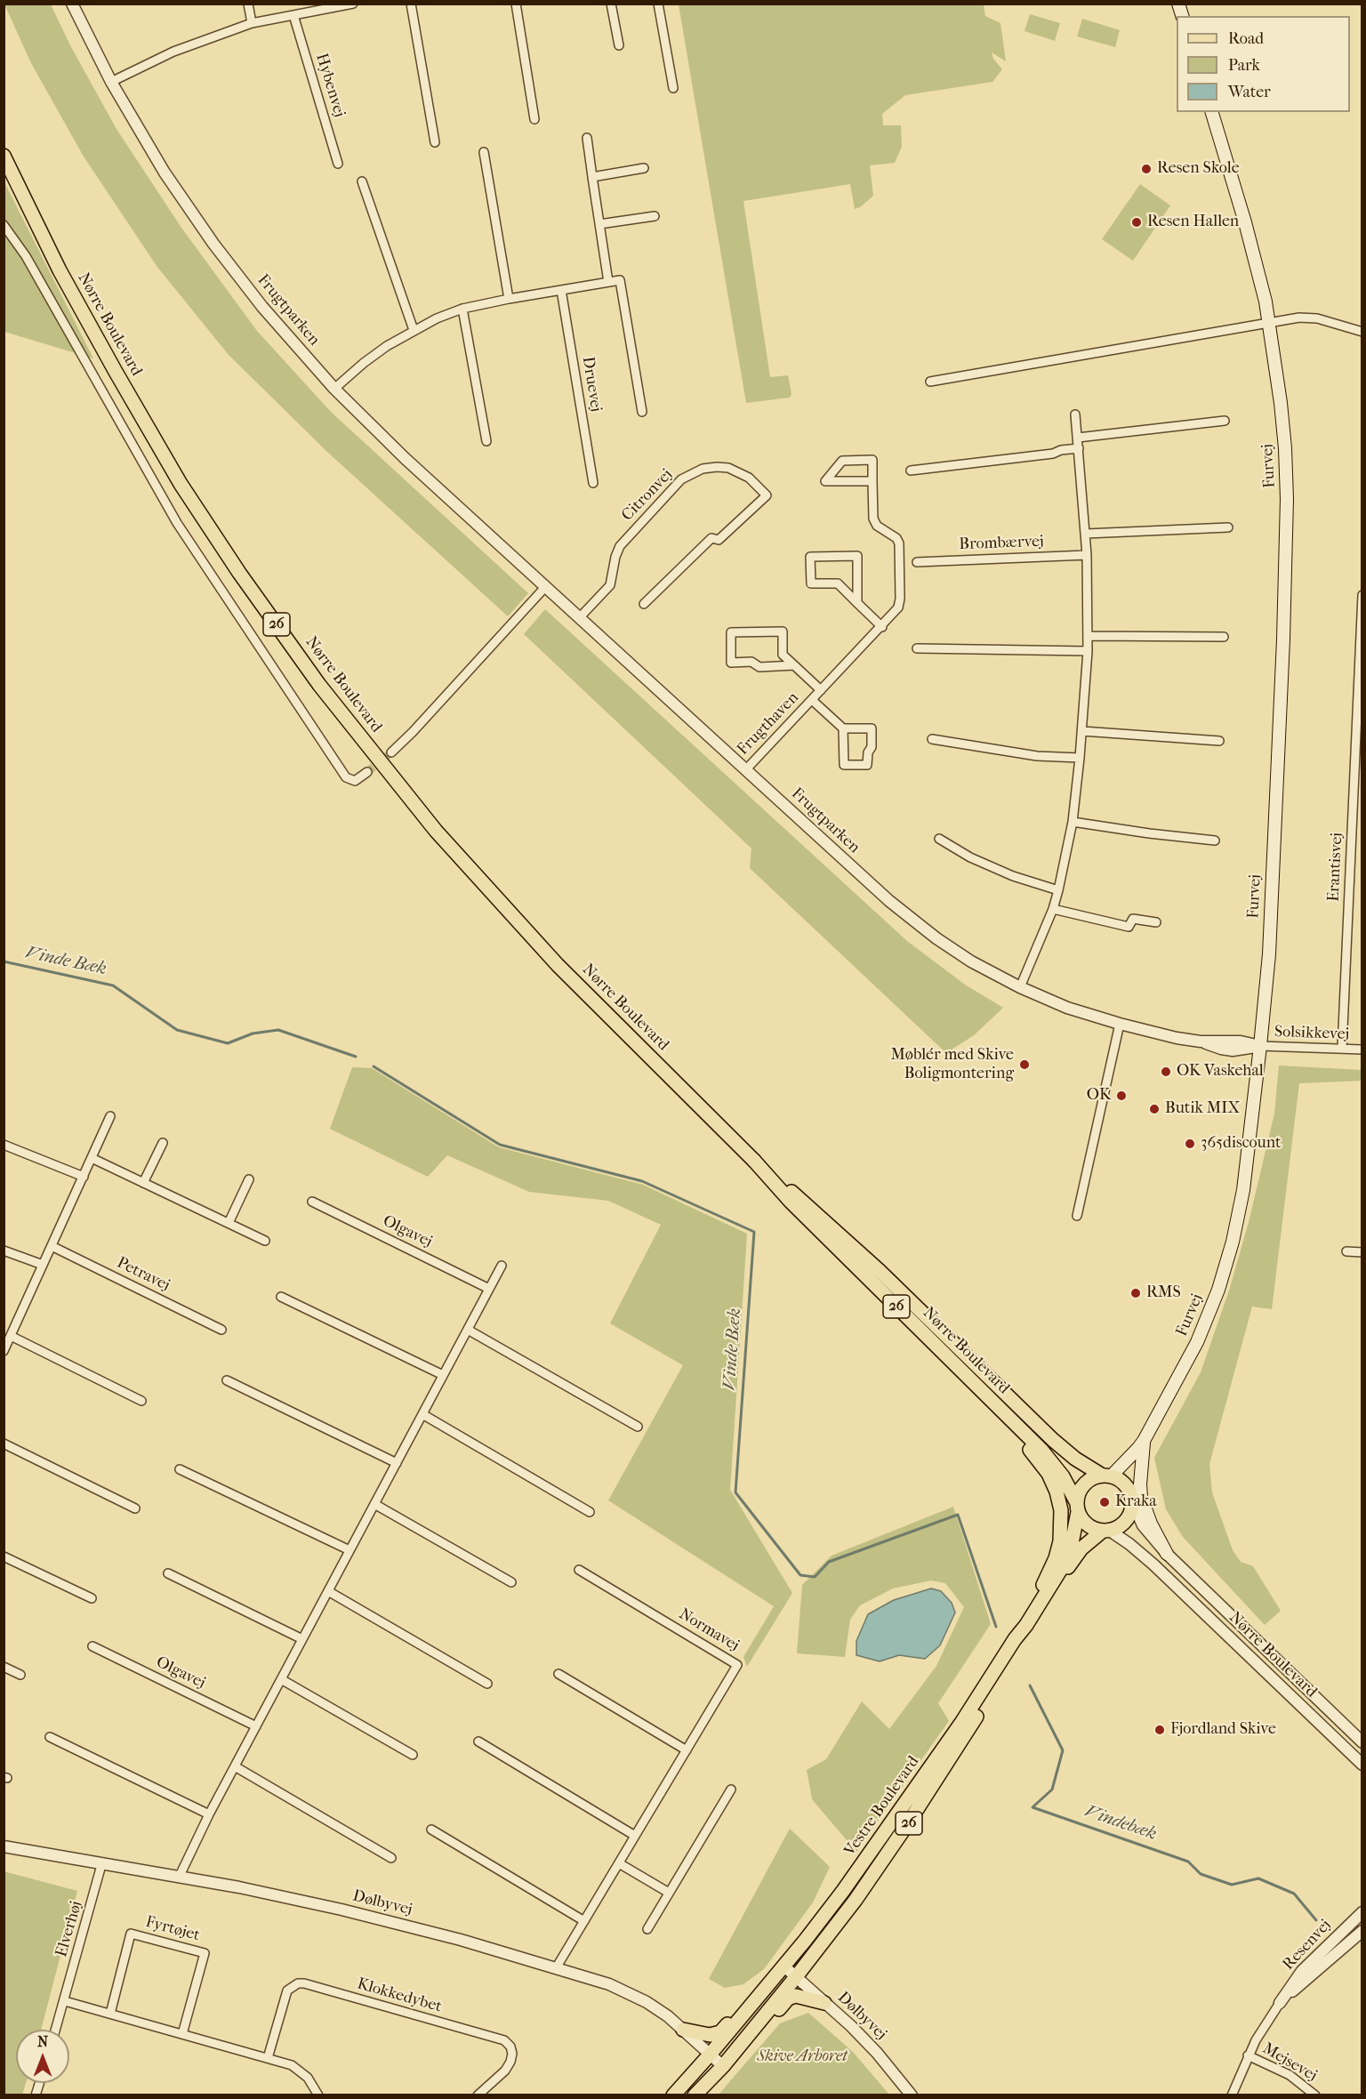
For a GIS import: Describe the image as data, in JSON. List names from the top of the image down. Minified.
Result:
{"streets":{"main road":["Nørre Boulevard","Furvej","26","Vestre Boulevard"],"street":["Hybenvej","Frugtparken","Druevej","Citronvej","Brombærvej","Frugthaven","Erantisvej","Solsikkevej","Olgavej","Petravej","Normavej","Dølbyvej","Elverhøj","Fyrtøjet","Resenvej","Klokkedybet","Mejsevej"]},"crossings":[["Frugtparken","Furvej"],["Frugtparken","Citronvej"],["Frugtparken","Frugthaven"],["Frugtparken","Solsikkevej"],["Nørre Boulevard","Furvej"],["Nørre Boulevard","26"],["Nørre Boulevard","Vestre Boulevard"],["Furvej","26"],["Furvej","Solsikkevej"],["Furvej","Vestre Boulevard"],["26","Vestre Boulevard"],["Erantisvej","Solsikkevej"],["Normavej","Dølbyvej"],["Vestre Boulevard","Dølbyvej"],["Dølbyvej","Elverhøj"],["Resenvej","Mejsevej"]],"water":["Vinde Bæk","Vindebæk"],"parks":["Skive Arboret"],"places":["Resen Skole","Resen Hallen","Møblér med Skive Boligmontering","OK Vaskehal","OK","Butik MIX","365discount","RMS","Kraka","Fjordland Skive"],"legend":["Road","Park","Water"],"north":"top"}
